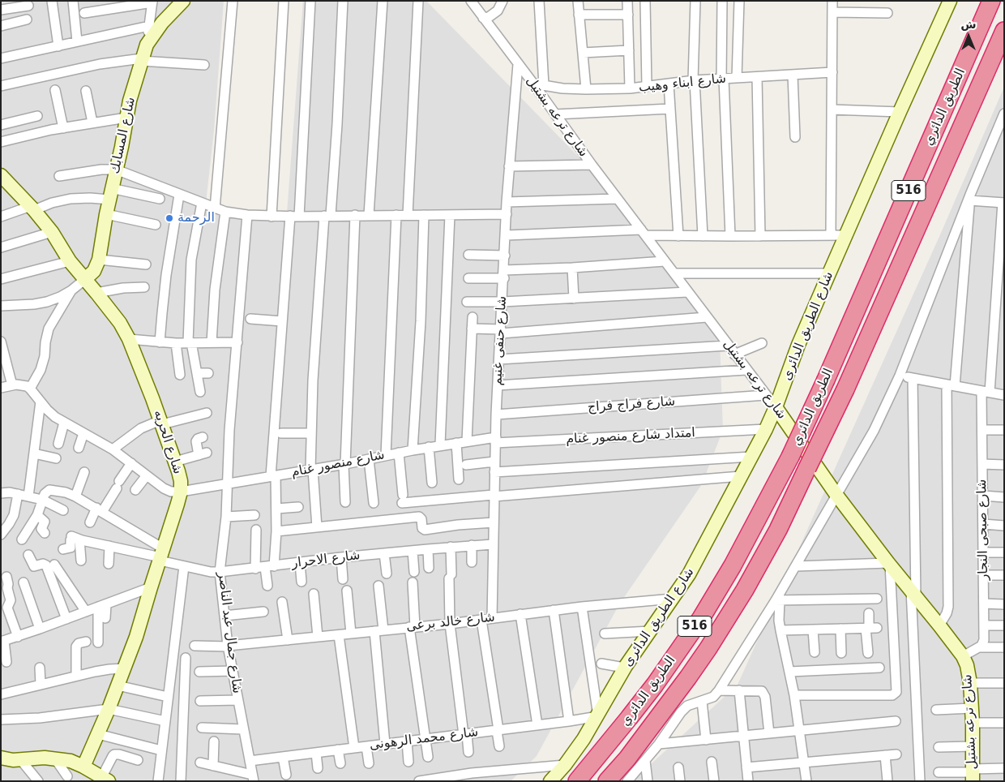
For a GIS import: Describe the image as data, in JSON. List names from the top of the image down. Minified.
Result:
{"streets":{"highway":["الطريق الدائري","516"],"street":["شارع ابناء وهيب","شارع ترعه بشتيل","شارع المسابك","شارع الطريق الدائرى","شارع حنفى غنيم","شارع فراج فراج","امتداد شارع منصور غنام","شارع الحريه","شارع منصور غنام","شارع صبحى النجار","شارع الاحرار","شارع خالد برعى","شارع جمال عبد الناصر","شارع محمد الرهونى"]},"crossings":[["شارع ابناء وهيب","شارع ترعه بشتيل"],["شارع ترعه بشتيل","شارع الطريق الدائرى"],["شارع ترعه بشتيل","شارع حنفى غنيم"],["شارع ترعه بشتيل","شارع فراج فراج"],["شارع المسابك","شارع الحريه"],["شارع الطريق الدائرى","امتداد شارع منصور غنام"],["شارع الطريق الدائرى","شارع خالد برعى"],["شارع الطريق الدائرى","شارع محمد الرهونى"],["شارع حنفى غنيم","شارع فراج فراج"],["شارع حنفى غنيم","امتداد شارع منصور غنام"],["شارع حنفى غنيم","شارع منصور غنام"],["شارع حنفى غنيم","شارع الاحرار"],["شارع حنفى غنيم","شارع خالد برعى"],["امتداد شارع منصور غنام","شارع منصور غنام"],["شارع الحريه","شارع منصور غنام"],["شارع الحريه","شارع الاحرار"],["شارع منصور غنام","شارع جمال عبد الناصر"],["شارع الاحرار","شارع جمال عبد الناصر"],["شارع خالد برعى","شارع جمال عبد الناصر"],["شارع جمال عبد الناصر","شارع محمد الرهونى"]],"places":["الرحمة"],"north":"top"}
